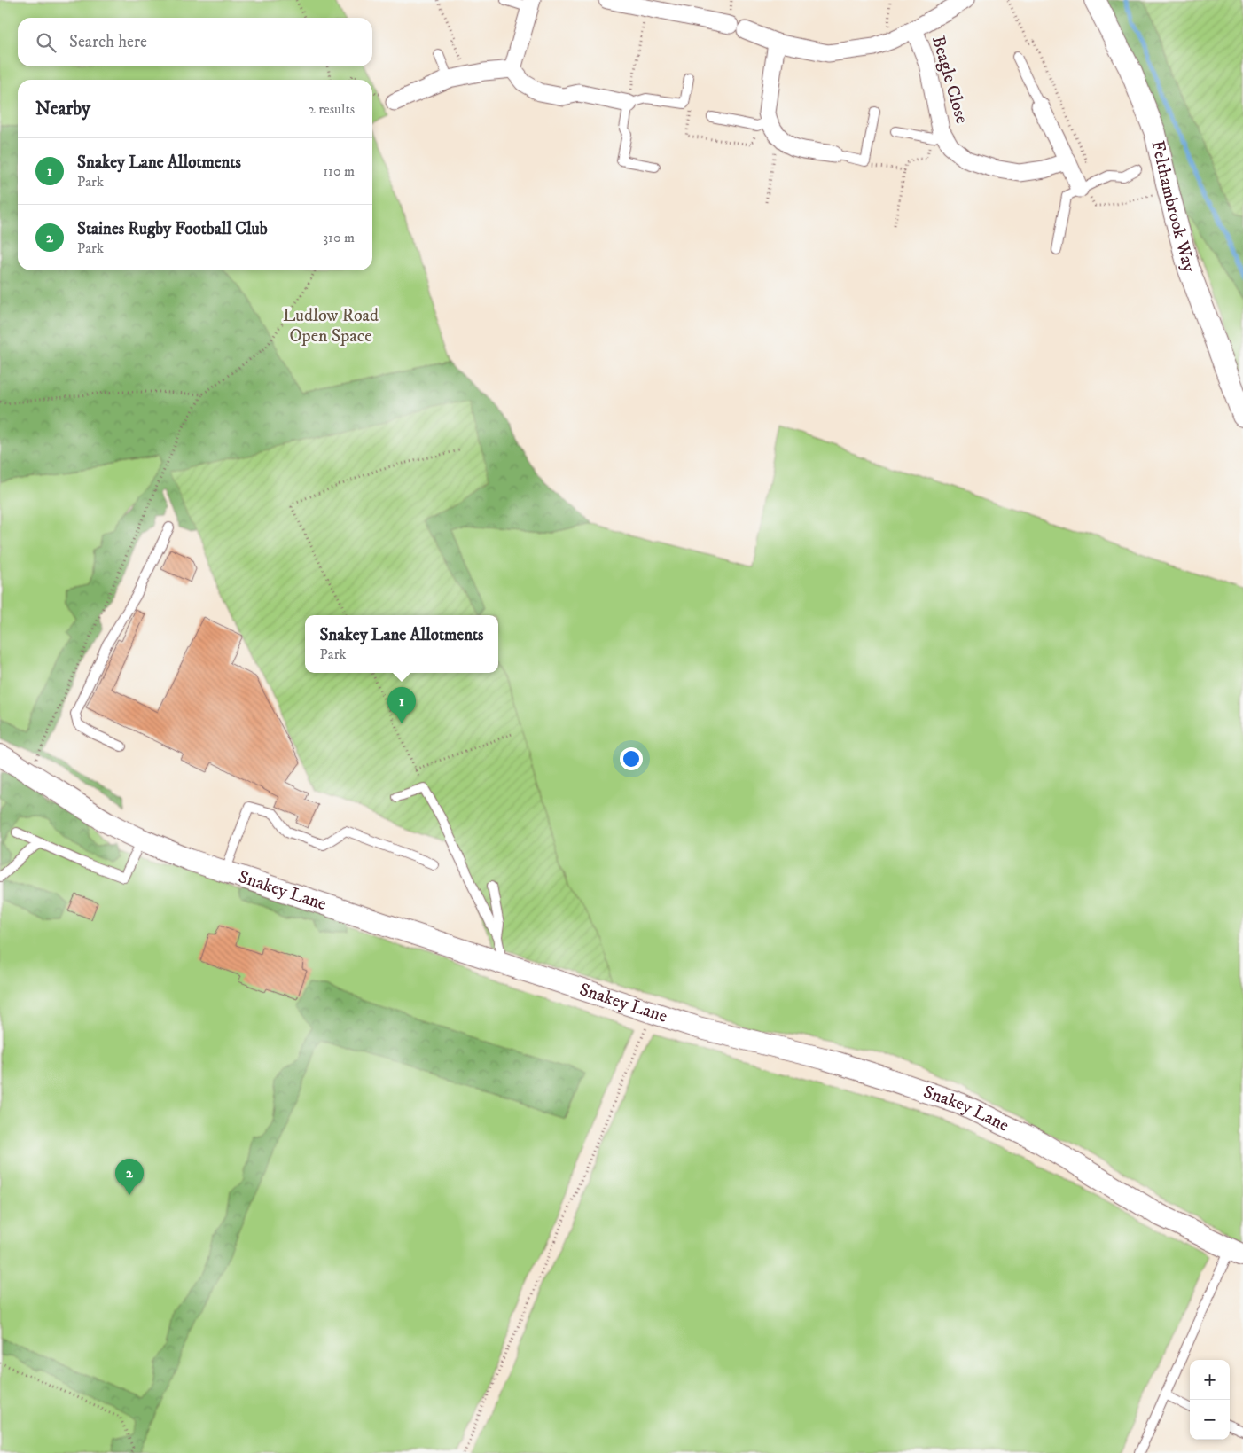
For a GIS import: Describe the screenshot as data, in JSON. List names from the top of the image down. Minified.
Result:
{"streets":{"street":["Beagle Close","Felthambrook Way","Snakey Lane"]},"parks":["Ludlow Road Open Space"],"page":{"search":"Search here","heading":["Nearby","2 results"],"list":[{"mark":"1","name":"Snakey Lane Allotments","note":"Park","value":"110 m"},{"mark":"2","name":"Staines Rugby Football Club","note":"Park","value":"310 m"}],"popup":["Snakey Lane Allotments","Park"],"pins":["1","2"],"map_buttons":["+","−"]}}
